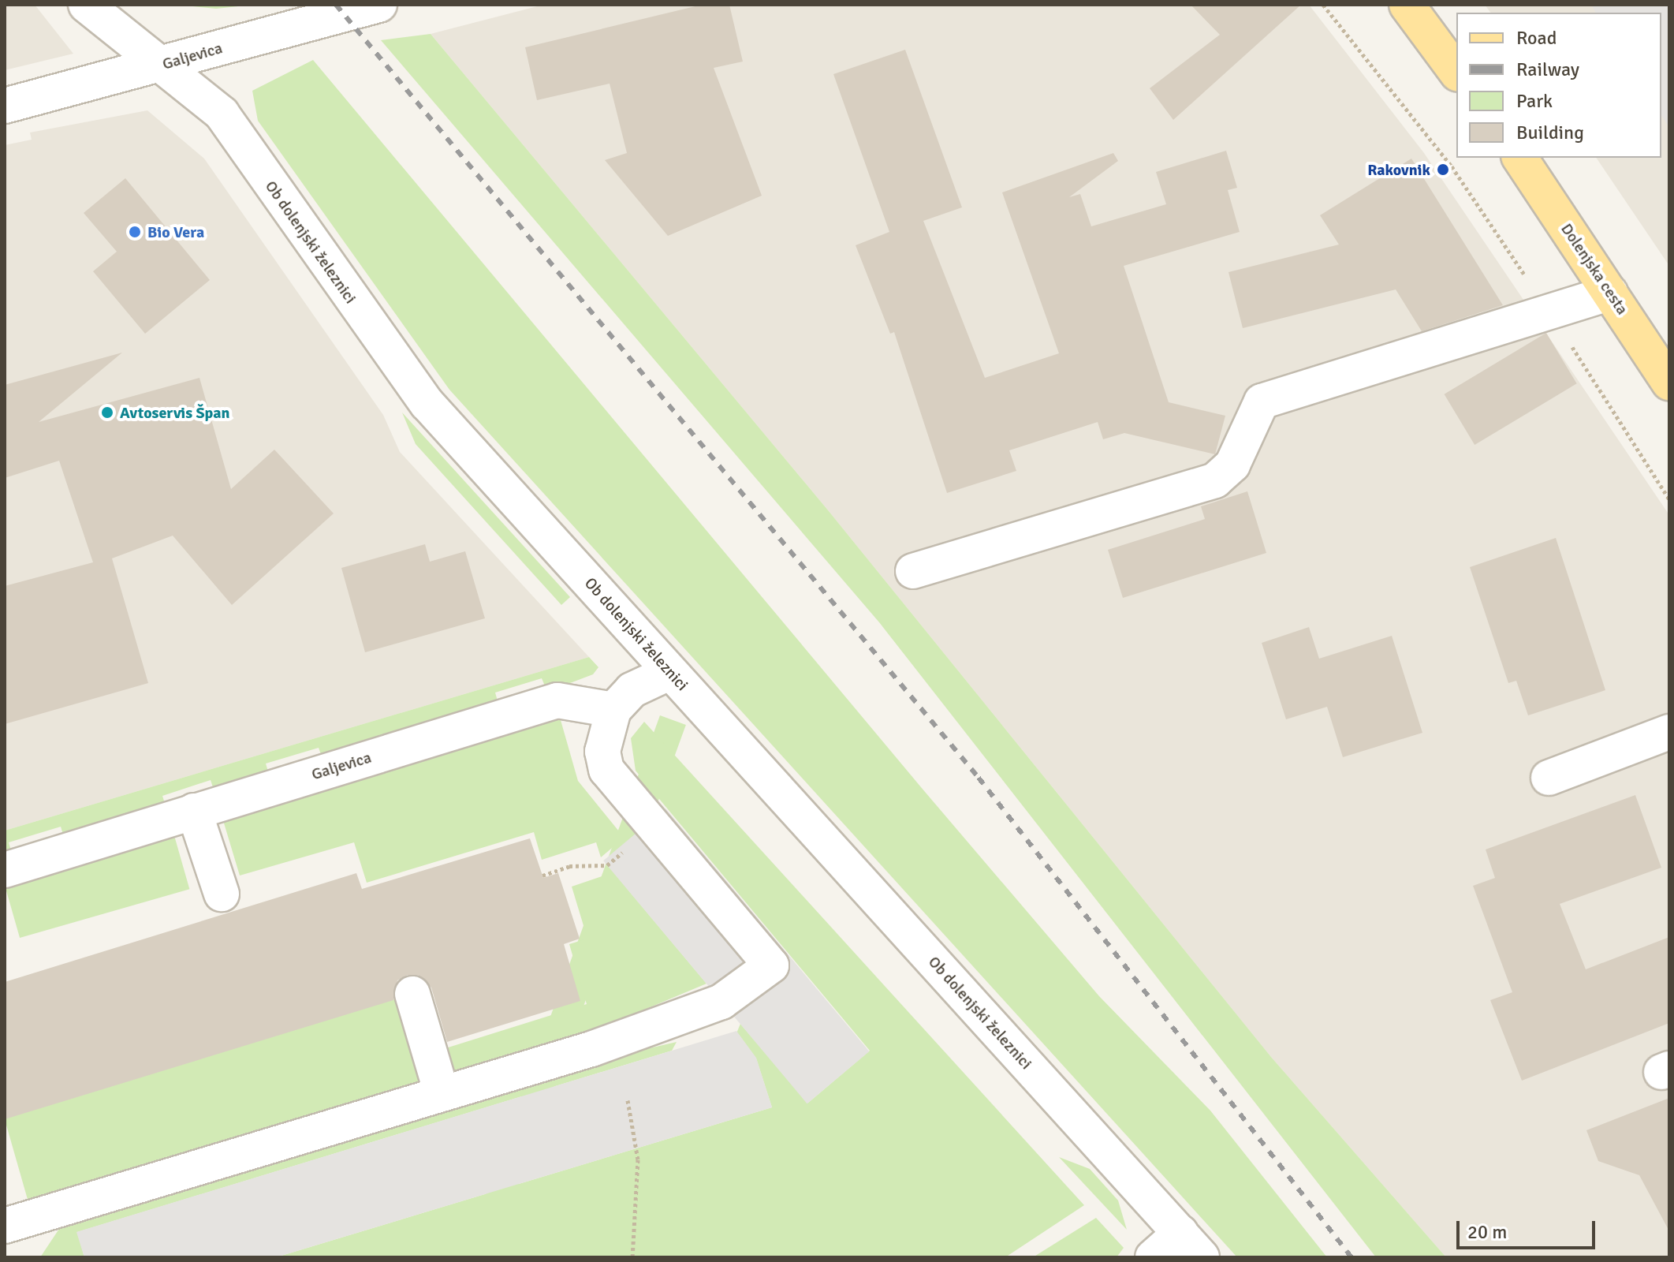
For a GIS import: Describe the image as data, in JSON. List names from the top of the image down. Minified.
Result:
{"streets":{"main road":["Dolenjska cesta"],"street":["Galjevica","Ob dolenjski železnici"]},"crossings":[["Galjevica","Ob dolenjski železnici"]],"places":["Rakovnik","Bio Vera","Avtoservis Špan"],"legend":["Road","Railway","Park","Building"],"scale_bar":"20 m"}
